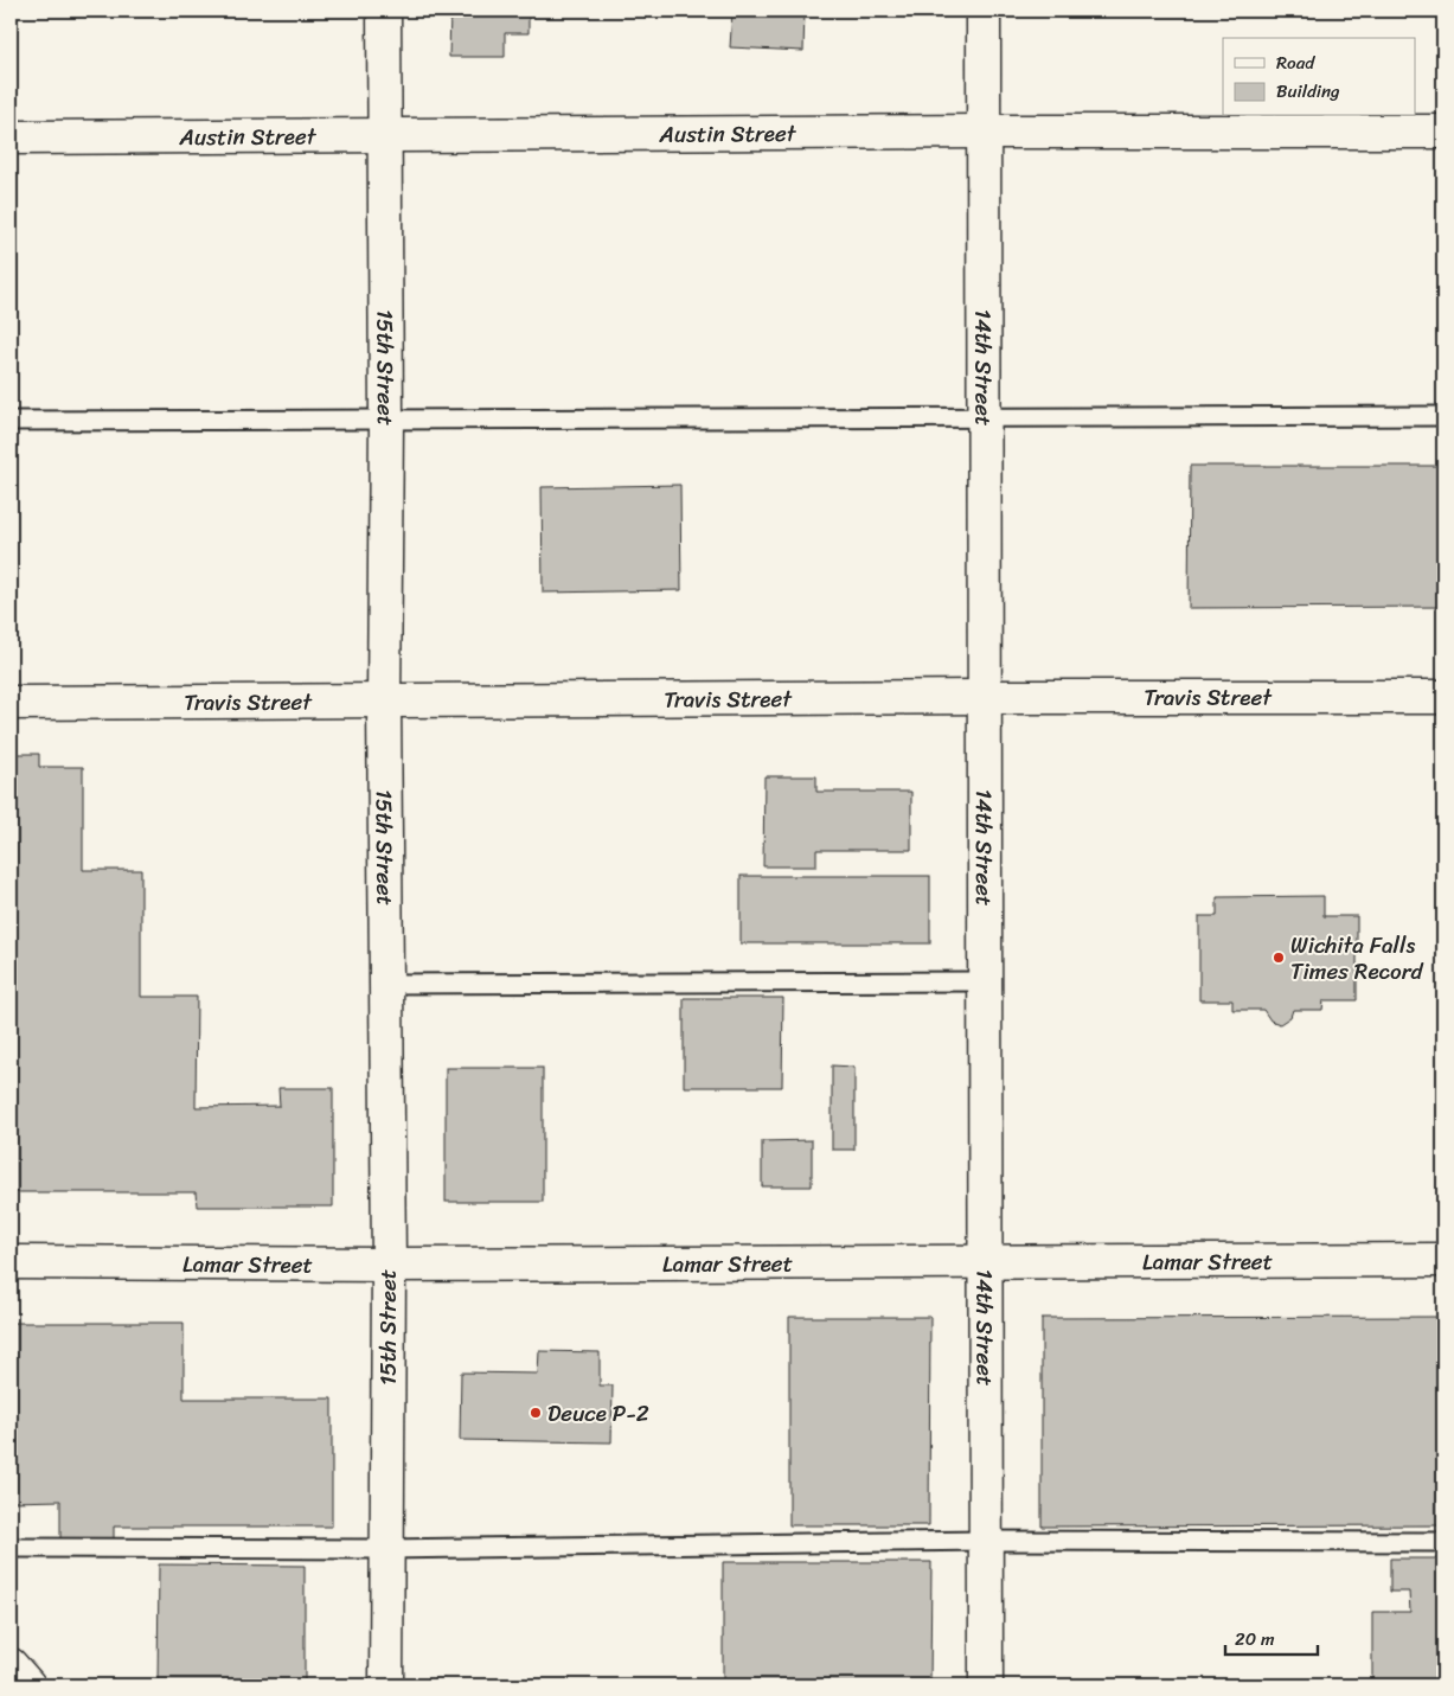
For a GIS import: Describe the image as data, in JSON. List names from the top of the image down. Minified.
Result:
{"streets":{"street":["Austin Street","15th Street","14th Street","Travis Street","Lamar Street"]},"crossings":[["Austin Street","15th Street"],["Austin Street","14th Street"],["15th Street","Travis Street"],["15th Street","Lamar Street"],["14th Street","Travis Street"],["14th Street","Lamar Street"]],"places":["Wichita Falls Times Record","Deuce P-2"],"legend":["Road","Building"],"scale_bar":"20 m"}
